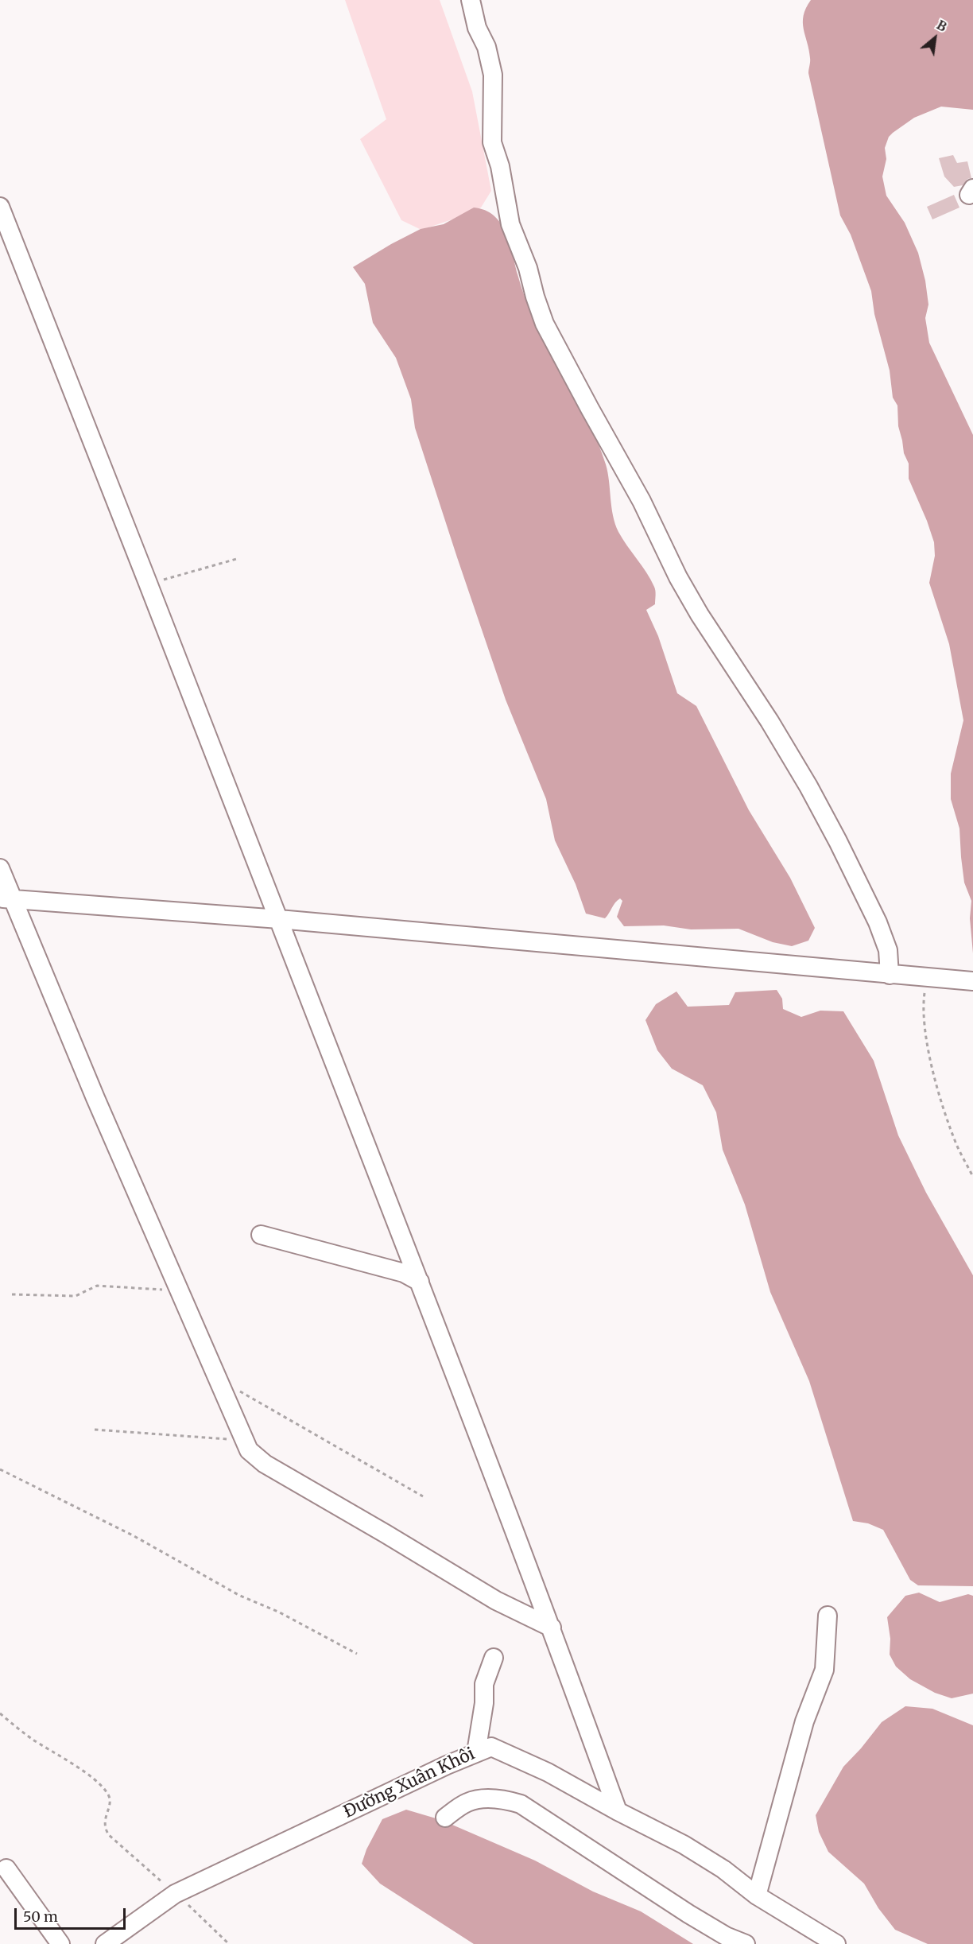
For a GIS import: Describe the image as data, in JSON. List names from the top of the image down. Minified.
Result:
{"streets":{"street":["Đường Xuân Khôi"]},"scale_bar":"50 m","north":"top right"}
